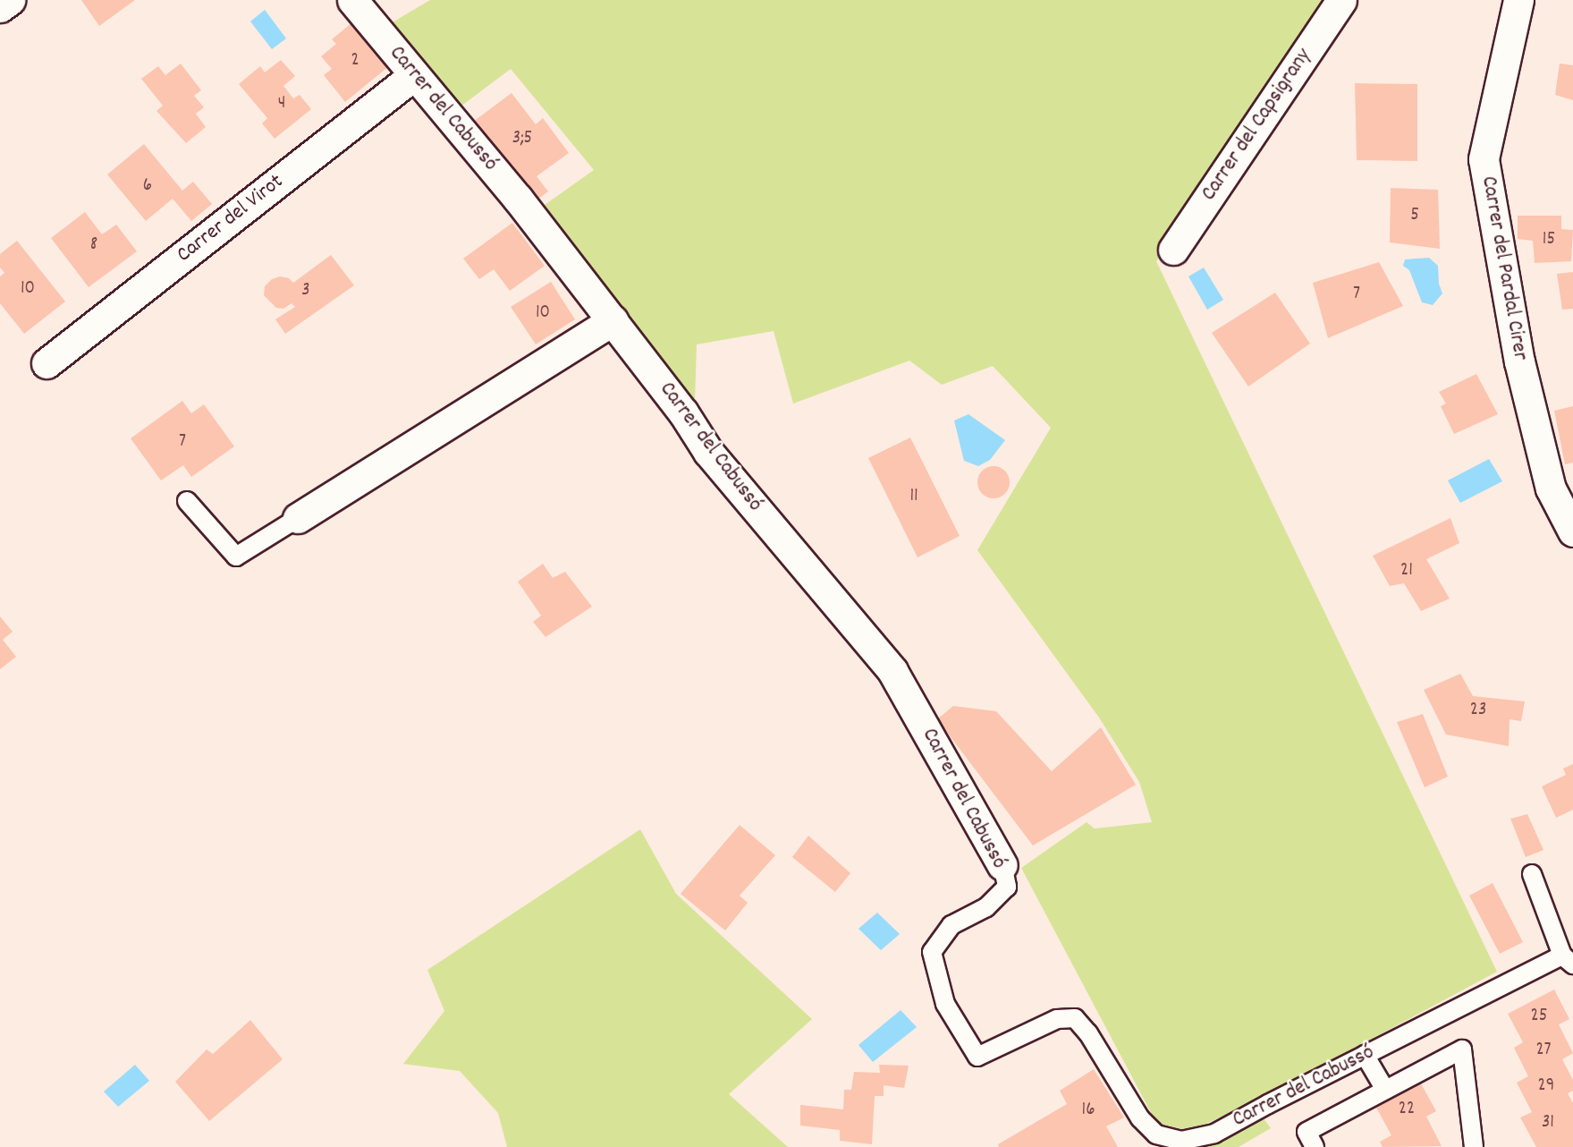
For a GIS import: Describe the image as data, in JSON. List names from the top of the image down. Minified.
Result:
{"streets":{"street":["Carrer del Cabussó","Carrer del Capsigrany","Carrer del Virot","Carrer del Pardal Cirer"]},"crossings":[["Carrer del Cabussó","Carrer del Virot"]],"house_numbers":["2","4","3;5","6","5","15","8","10","3","7","10","7","11","21","23","25","27","29","22","16","31"]}
